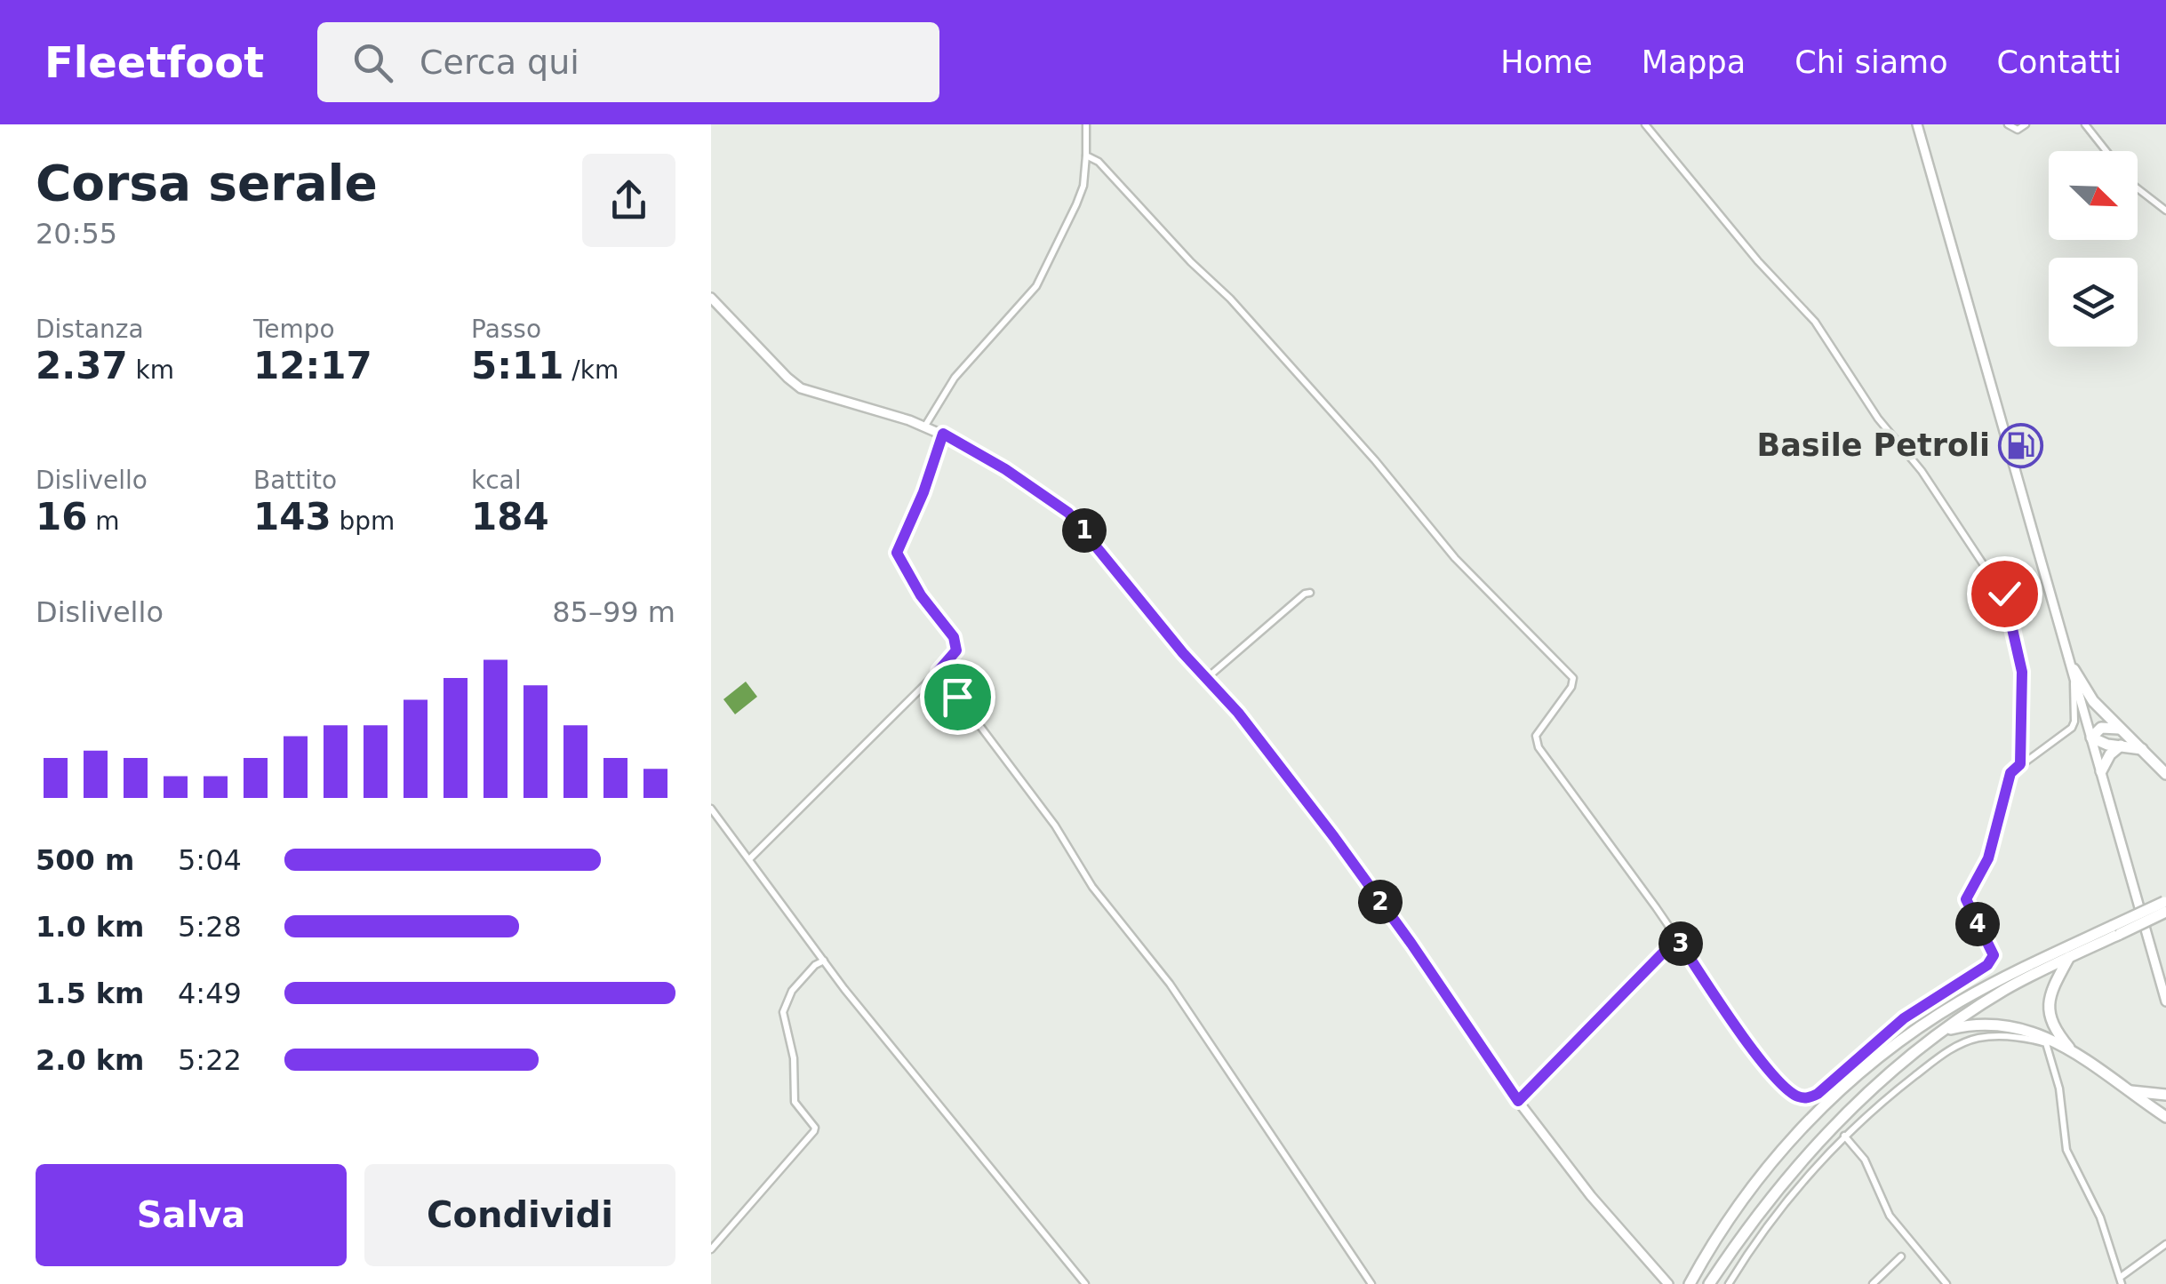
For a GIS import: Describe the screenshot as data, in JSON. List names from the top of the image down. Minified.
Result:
{"places":{"fuel station":["Basile Petroli"]},"north":"bottom right","page":{"header":"Fleetfoot","search":"Cerca qui","nav":["Home","Mappa","Chi siamo","Contatti"],"heading":["Corsa serale","20:55"],"stats":[["Distanza","2.37 km"],["Tempo","12:17"],["Passo","5:11 /km"],["Dislivello","16 m"],["Battito","143 bpm"],["kcal","184"]],"pins":["1","2","4","3"],"chart":["Dislivello","85–99 m"],"list":[{"name":"500 m","note":"5:04"},{"name":"1.0 km","note":"5:28"},{"name":"1.5 km","note":"4:49"},{"name":"2.0 km","note":"5:22"}],"buttons":["Salva","Condividi"]}}
